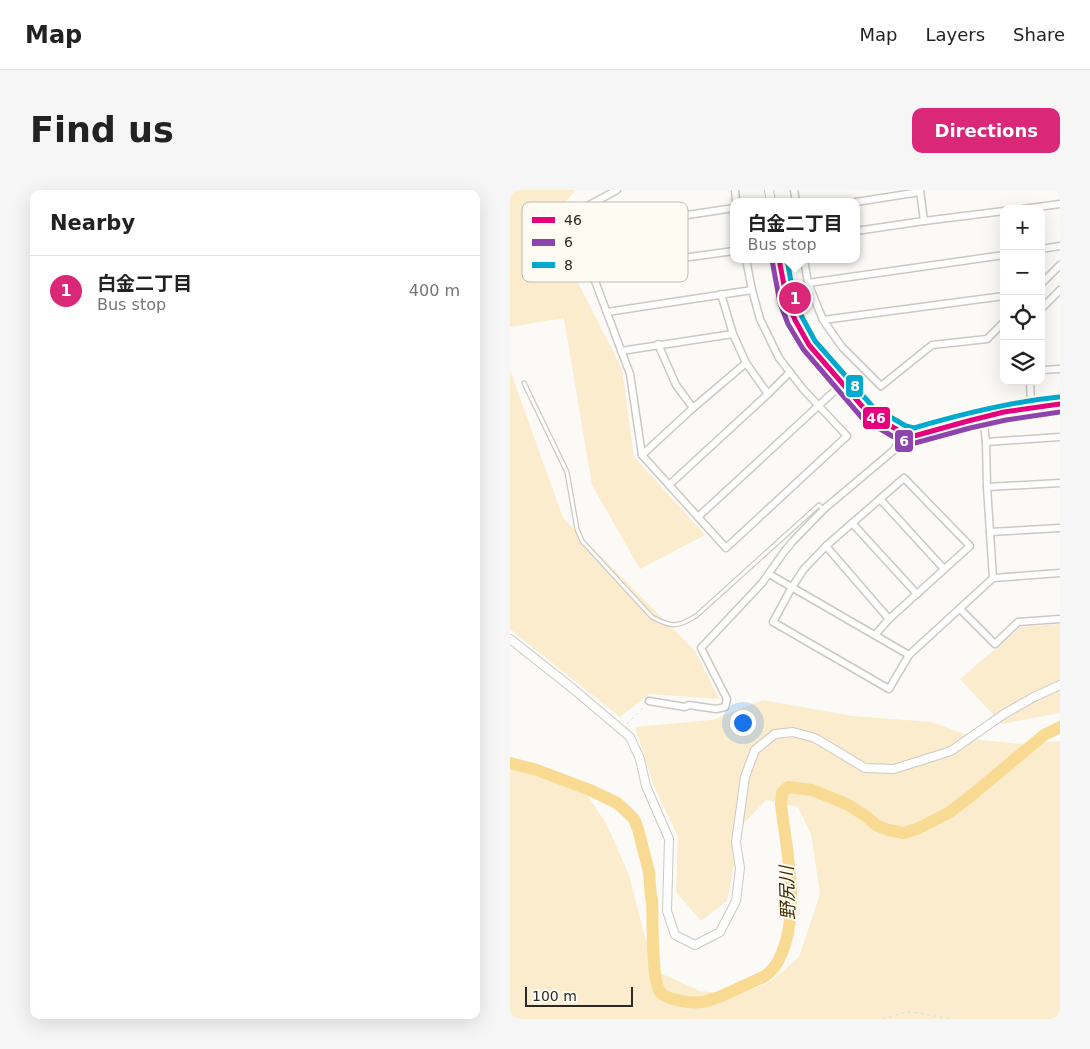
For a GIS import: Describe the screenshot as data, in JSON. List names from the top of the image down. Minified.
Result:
{"water":["野尻川"],"lines":["transit line 46","transit line 6","transit line 8"],"legend":["46","6","8"],"scale_bar":"100 m","page":{"header":"Map","nav":["Map","Layers","Share"],"buttons":"Directions","title":"Find us","heading":"Nearby","popup":["白金二丁目","Bus stop"],"map_buttons":["+","−"],"list":[{"mark":"1","name":"白金二丁目","note":"Bus stop","value":"400 m"}],"pins":"1","scale":"100 m"}}
